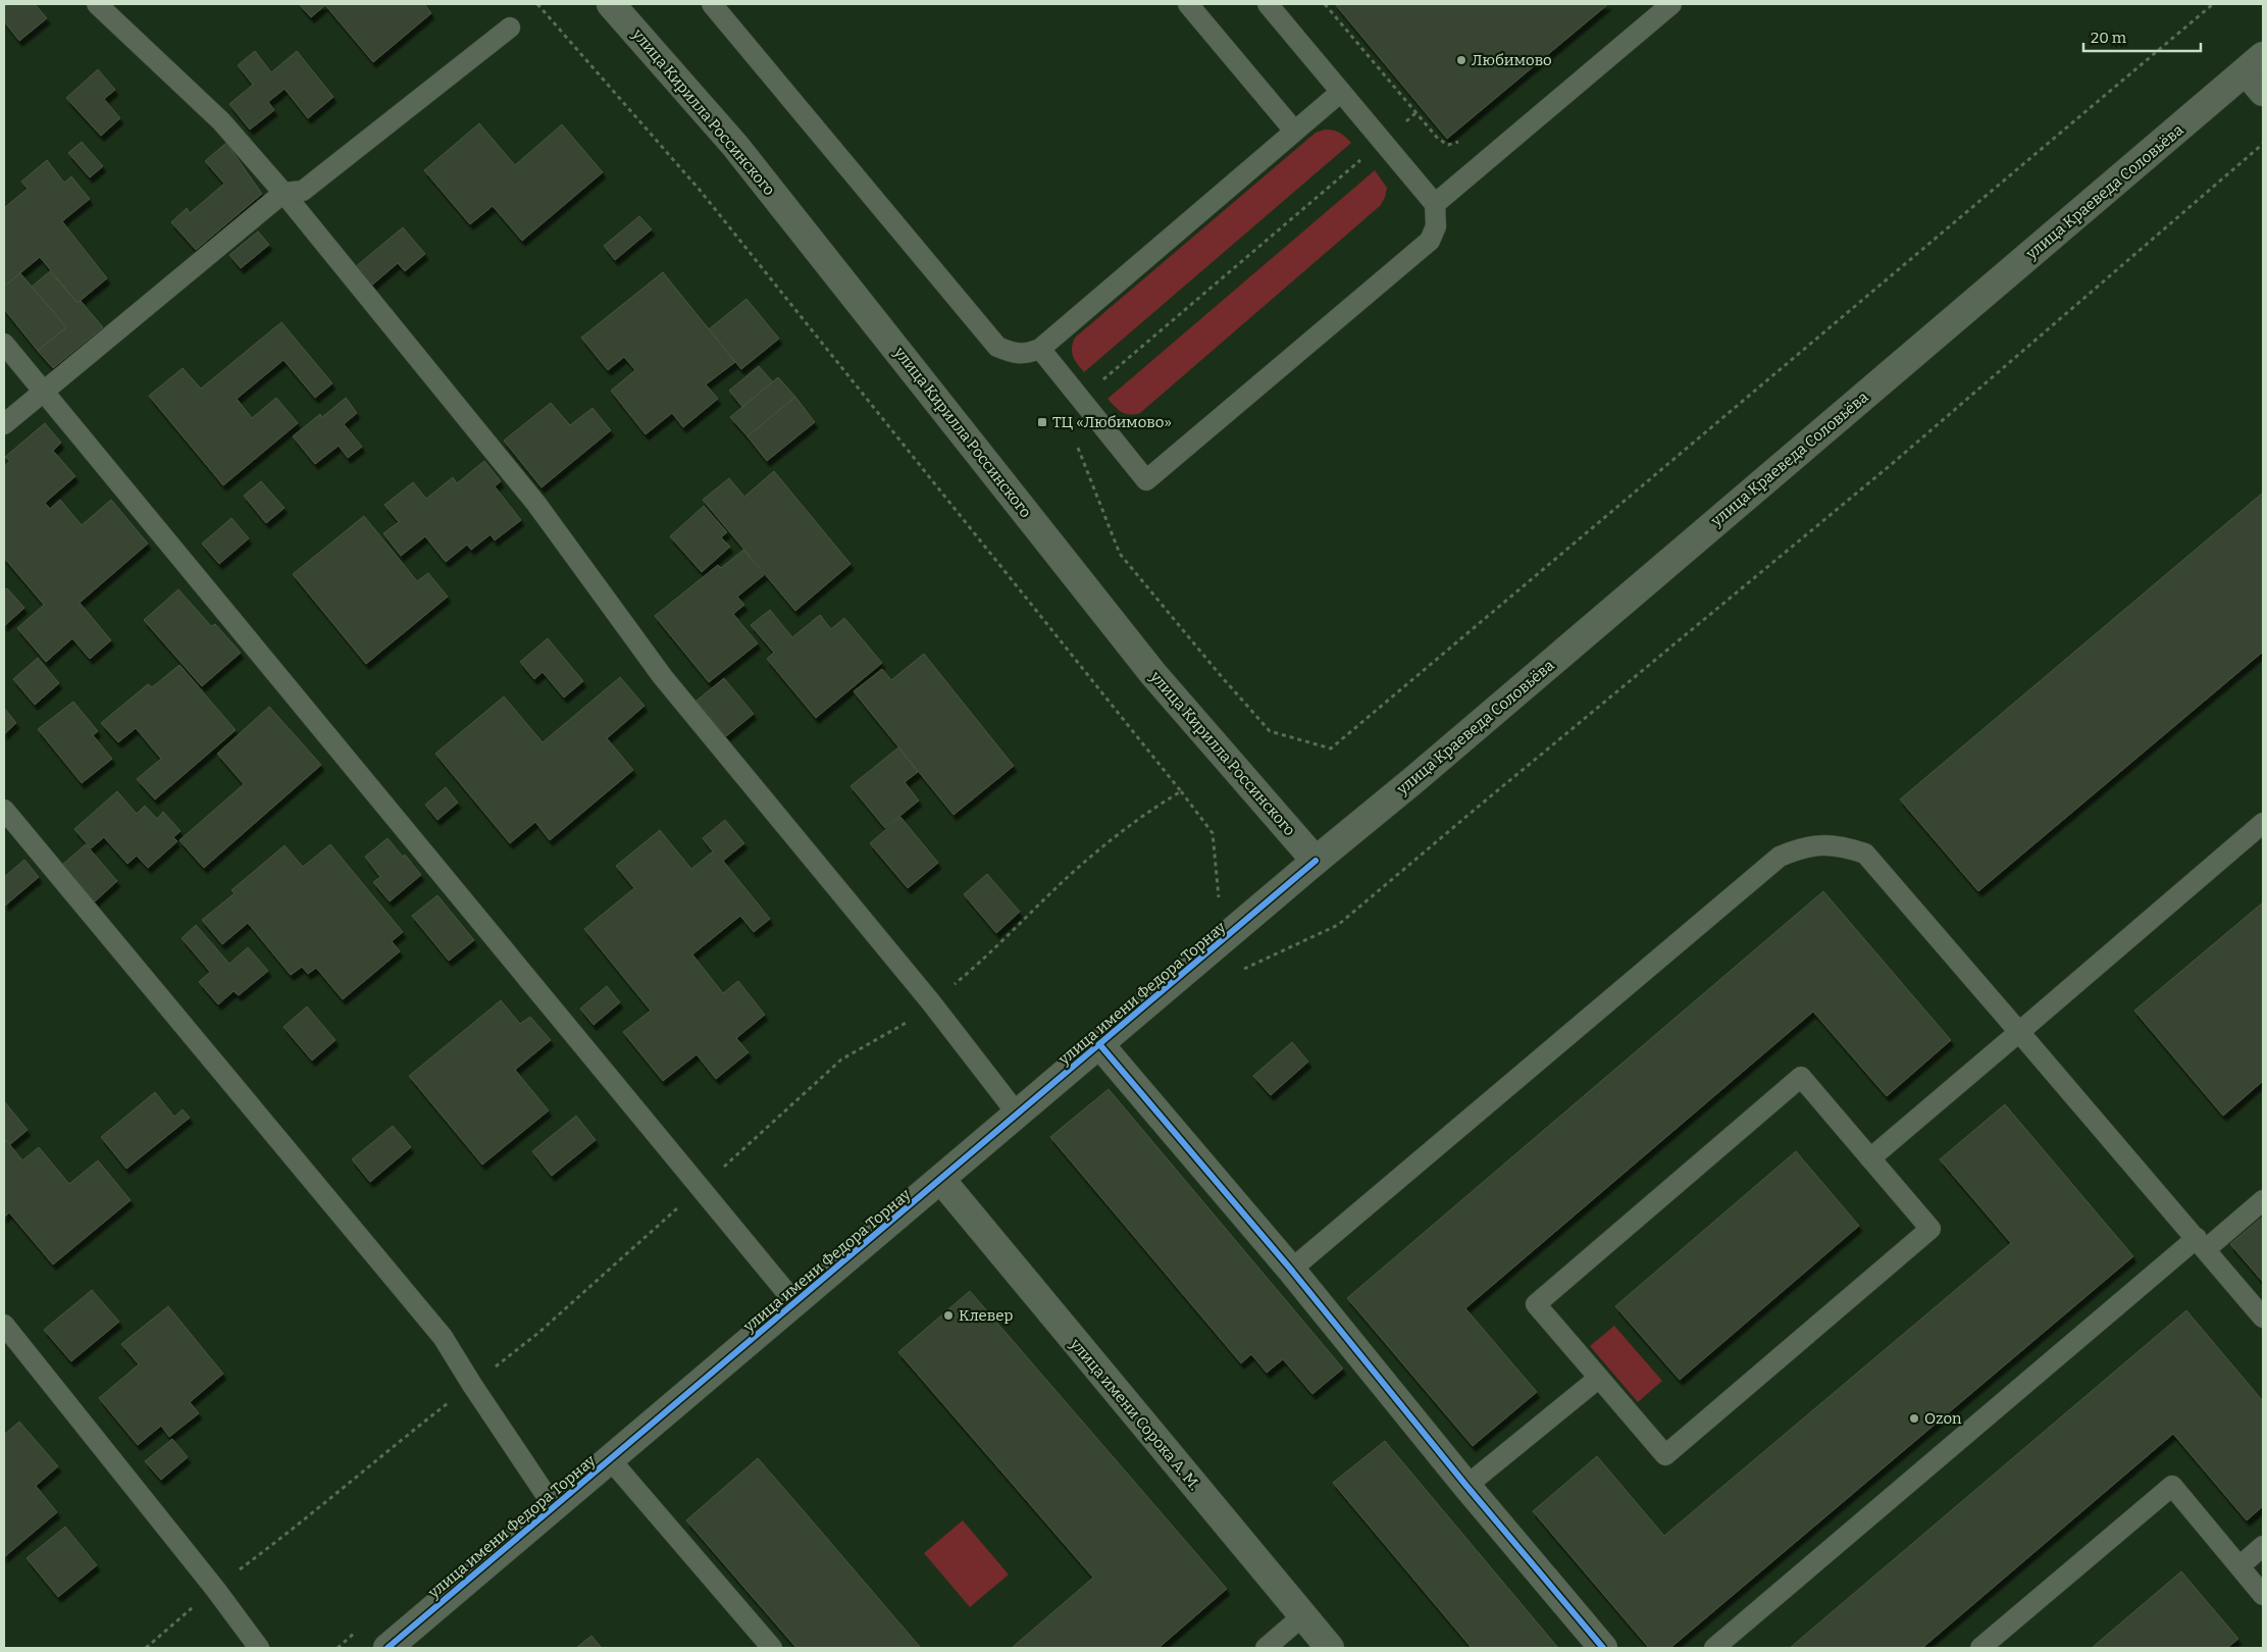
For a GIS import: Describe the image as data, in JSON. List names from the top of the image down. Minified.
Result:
{"streets":{"street":["улица Кирилла Россинского","улица Краеведа Соловьёва","улица имени Федора Торнау","улица имени Сорока А. М."]},"crossings":[["улица Кирилла Россинского","улица Краеведа Соловьёва"],["улица Краеведа Соловьёва","улица имени Федора Торнау"],["улица имени Федора Торнау","улица имени Сорока А. М."]],"places":{"other":["Любимово","Клевер","Ozon"],"transit":["ТЦ «Любимово»"]},"scale_bar":"20 m"}
